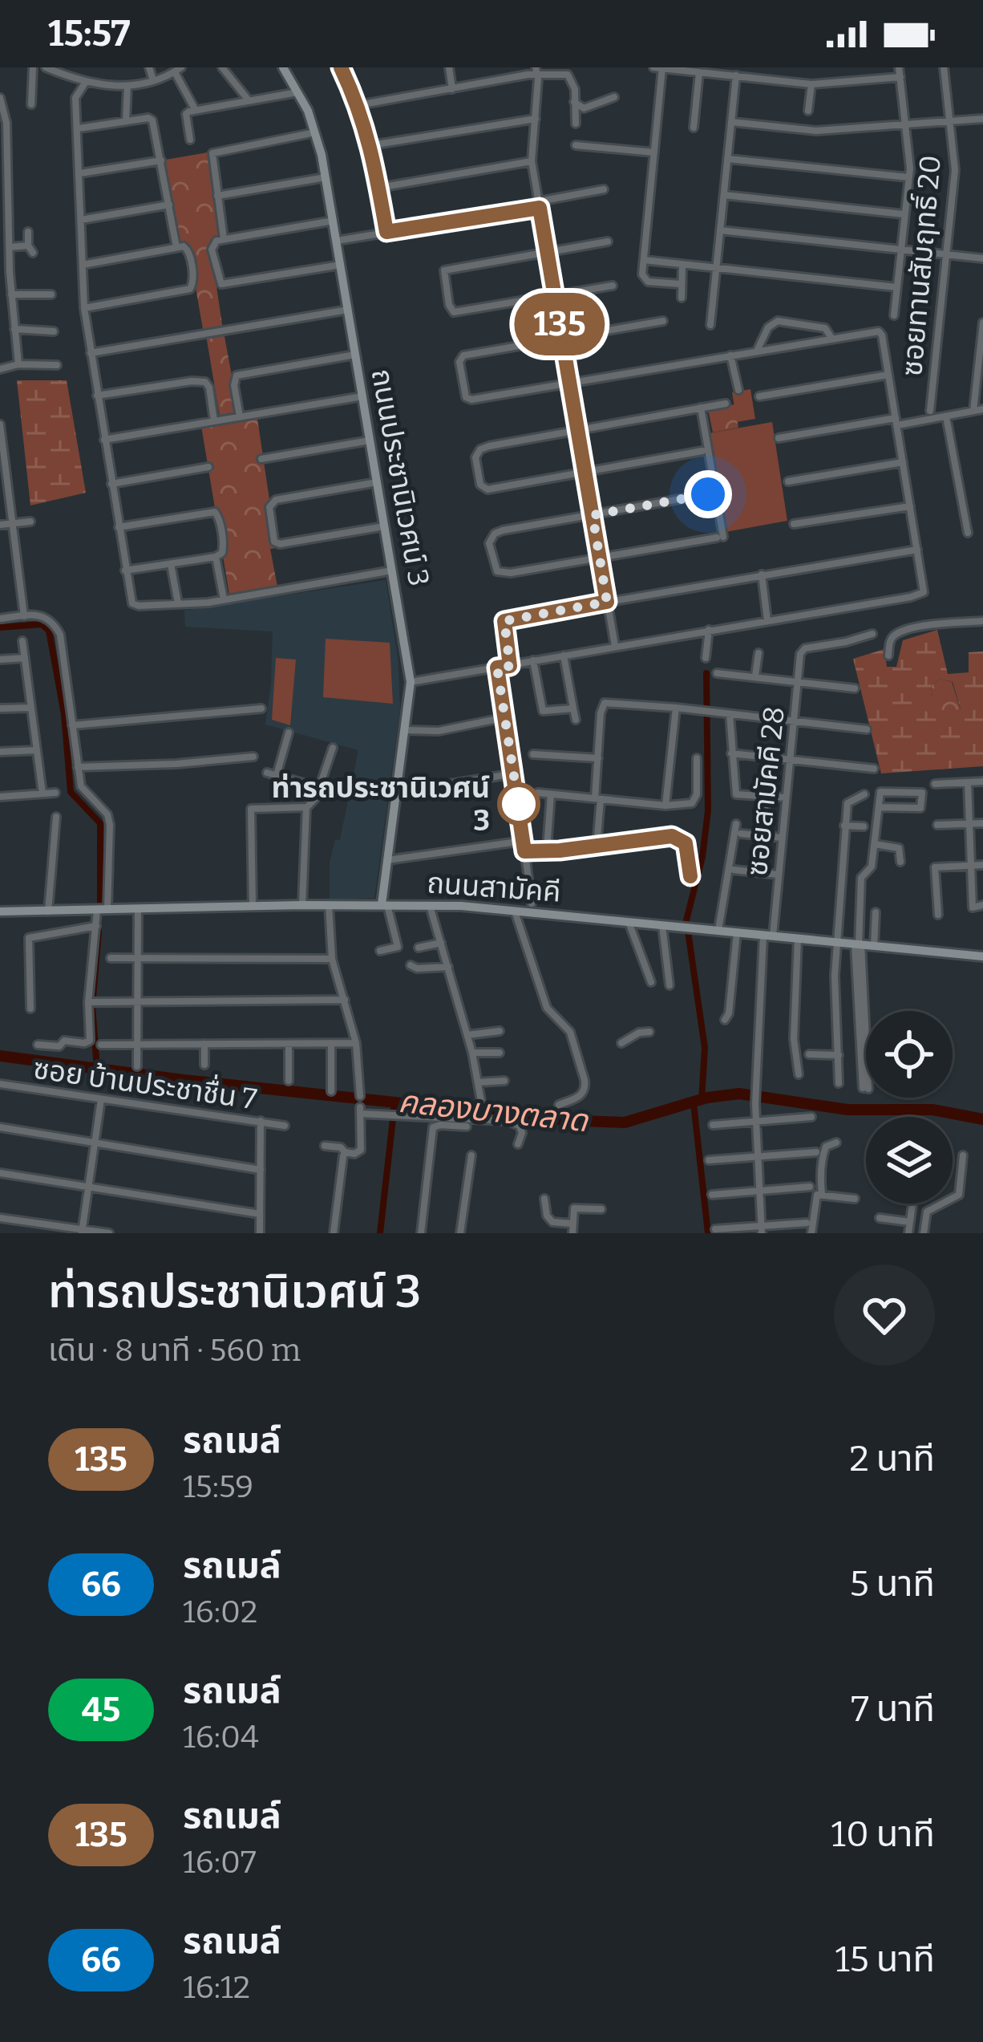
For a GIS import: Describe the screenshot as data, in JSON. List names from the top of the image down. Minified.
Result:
{"streets":{"main road":["ถนนประชานิเวศน์ 3","ถนนสามัคคี"],"street":["ซอยทานสัมฤทธิ์ 20","ซอยสามัคคี 28","ซอย บ้านประชาชื่น 7"]},"crossings":[["ถนนประชานิเวศน์ 3","ถนนสามัคคี"],["ซอยสามัคคี 28","ถนนสามัคคี"]],"water":["คลองบางตลาด"],"places":["ท่ารถประชานิเวศน์ 3"],"lines":["bus line 135"],"page":{"status":"15:57","on_map":"135","heading":["ท่ารถประชานิเวศน์ 3","เดิน · 8 นาที · 560 m"],"list":[{"mark":"135","name":"รถเมล์","note":"15:59","value":"2 นาที"},{"mark":"66","name":"รถเมล์","note":"16:02","value":"5 นาที"},{"mark":"45","name":"รถเมล์","note":"16:04","value":"7 นาที"},{"mark":"135","name":"รถเมล์","note":"16:07","value":"10 นาที"},{"mark":"66","name":"รถเมล์","note":"16:12","value":"15 นาที"}]}}
